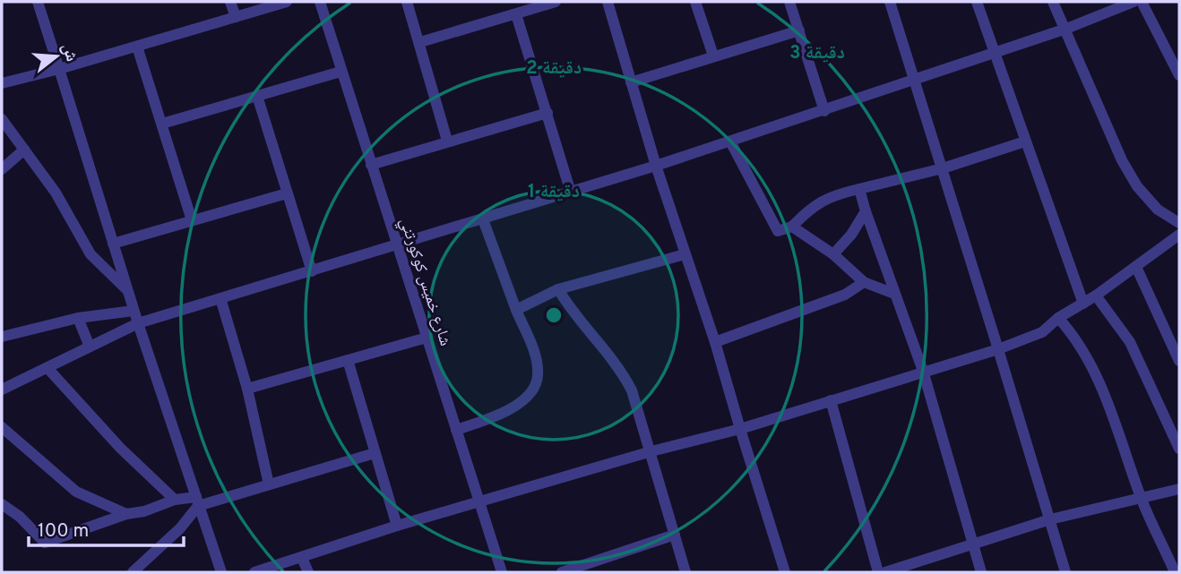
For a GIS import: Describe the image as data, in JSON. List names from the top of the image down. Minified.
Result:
{"streets":{"street":["شارع خميس كوكورتني"]},"scale_bar":"100 m","north":"right","rings":["3 دقيقة","2 دقيقة","1 دقيقة"]}
